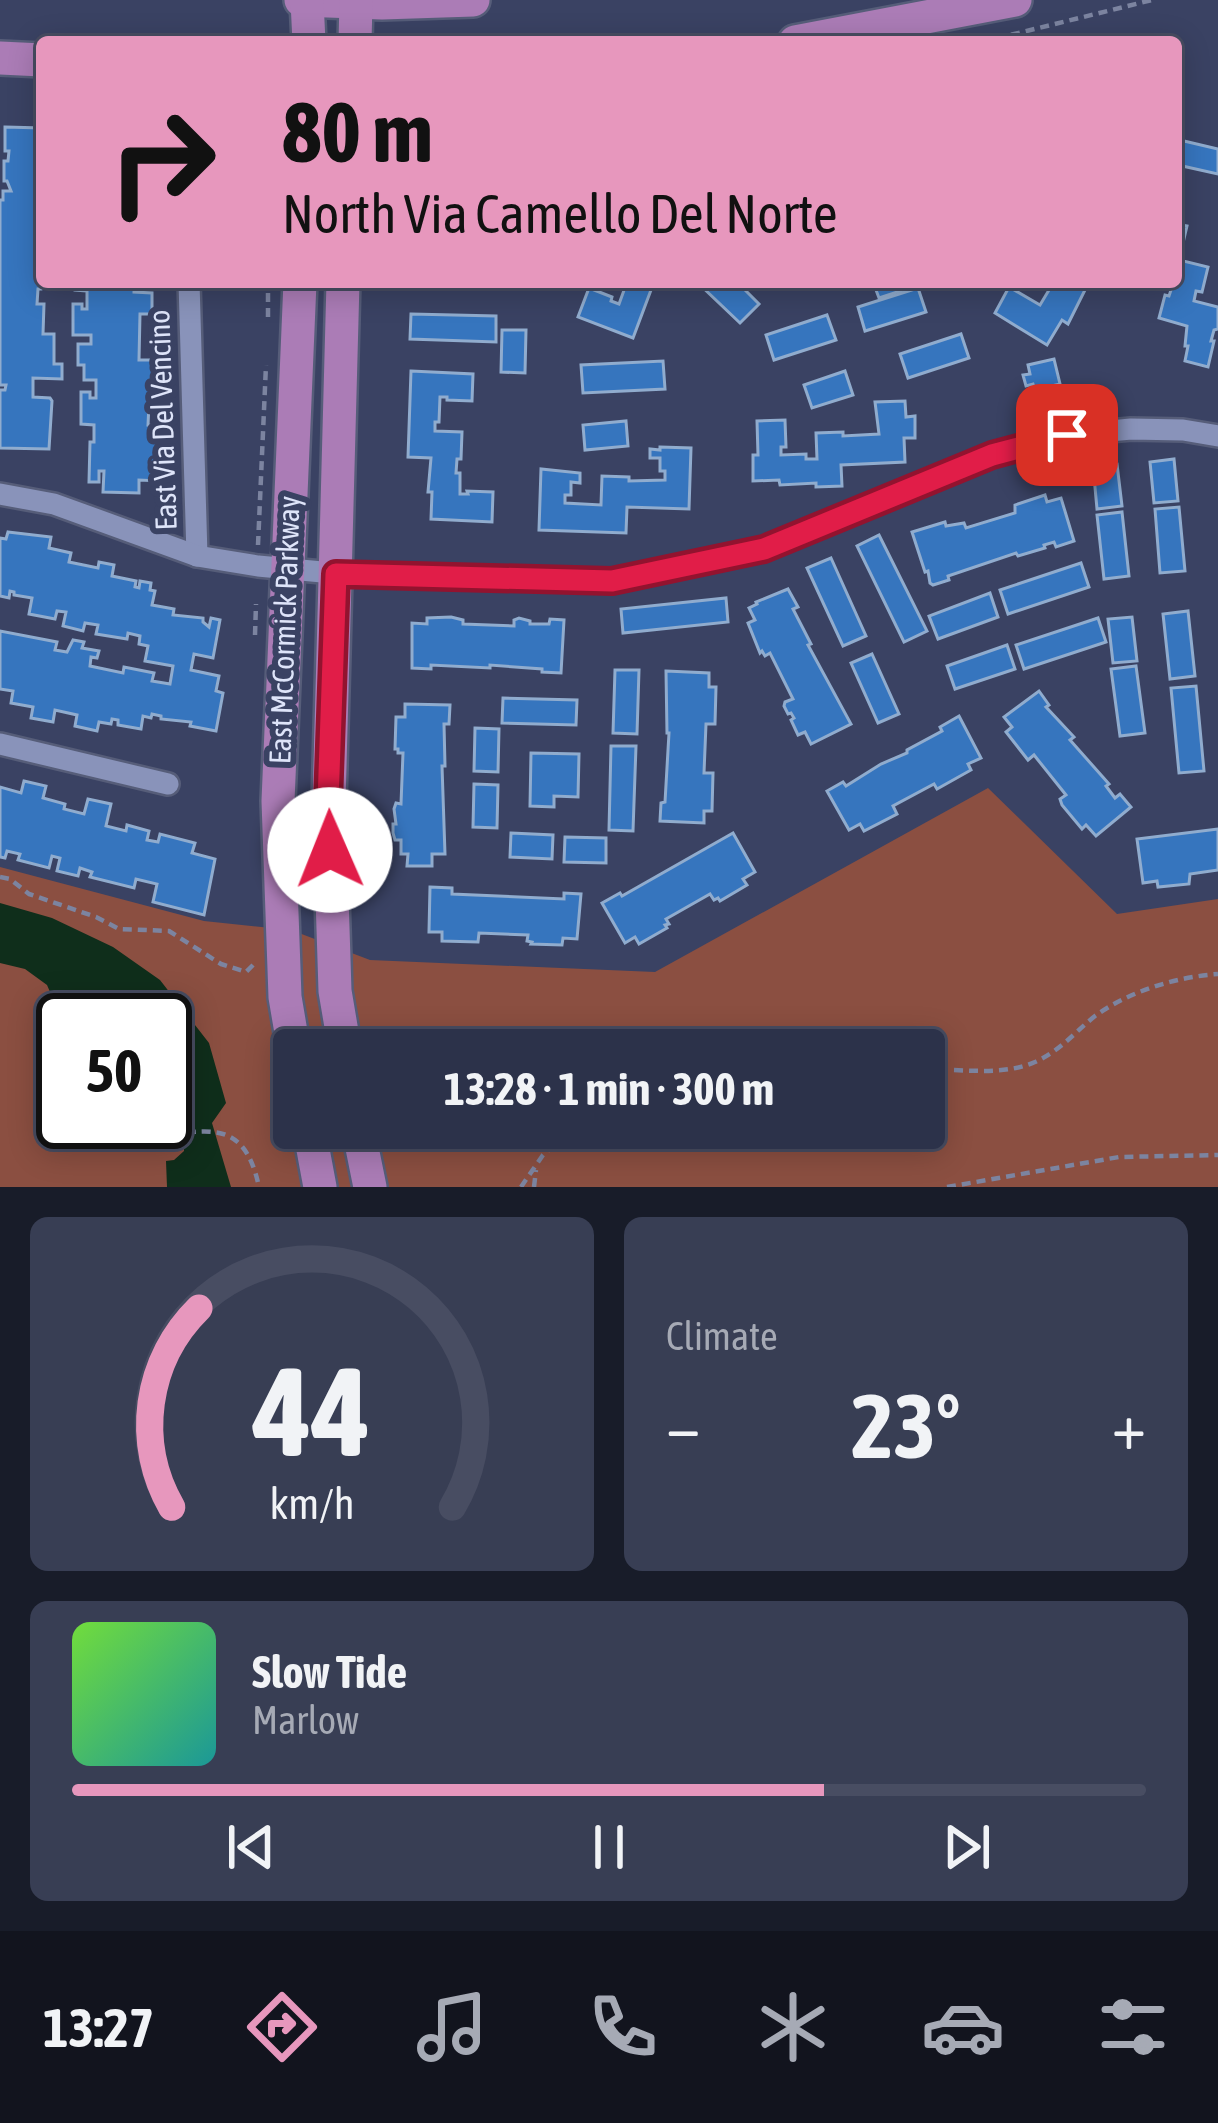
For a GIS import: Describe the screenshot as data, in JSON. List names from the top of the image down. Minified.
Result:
{"streets":{"main road":["East McCormick Parkway"],"street":["East Via Del Vencino"]},"page":{"turn":["80 m","North Via Camello Del Norte"],"limit":"50","trip":"13:28 · 1 min · 300 m","tile":"Climate","heat":["−","23°","+"],"song":["Slow Tide","Marlow"],"tabs":"13:27","gauge":["44","km/h"]}}
